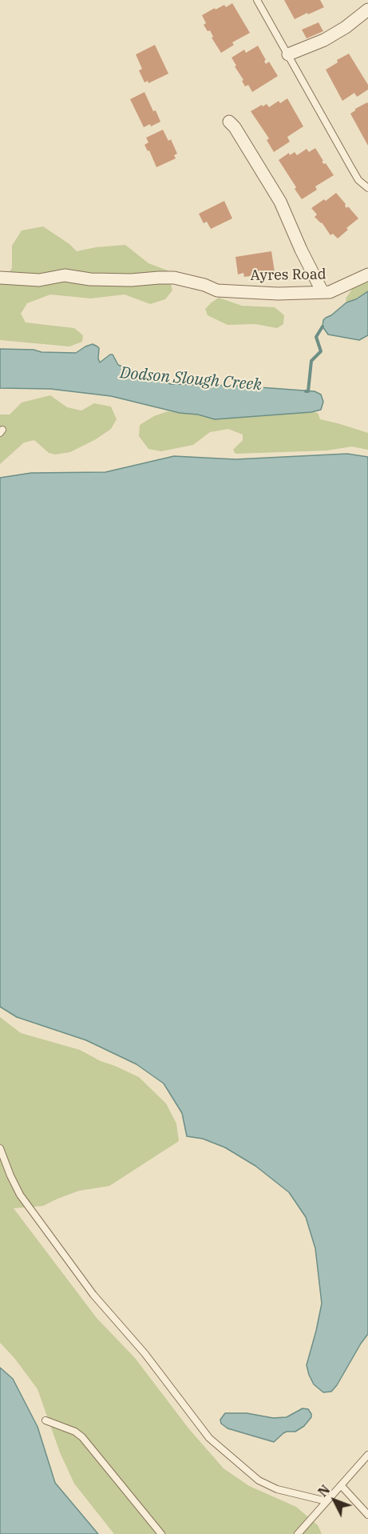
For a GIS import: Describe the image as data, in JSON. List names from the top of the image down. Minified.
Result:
{"streets":{"street":["Ayres Road"]},"water":["Dodson Slough Creek"],"north":"top left"}
